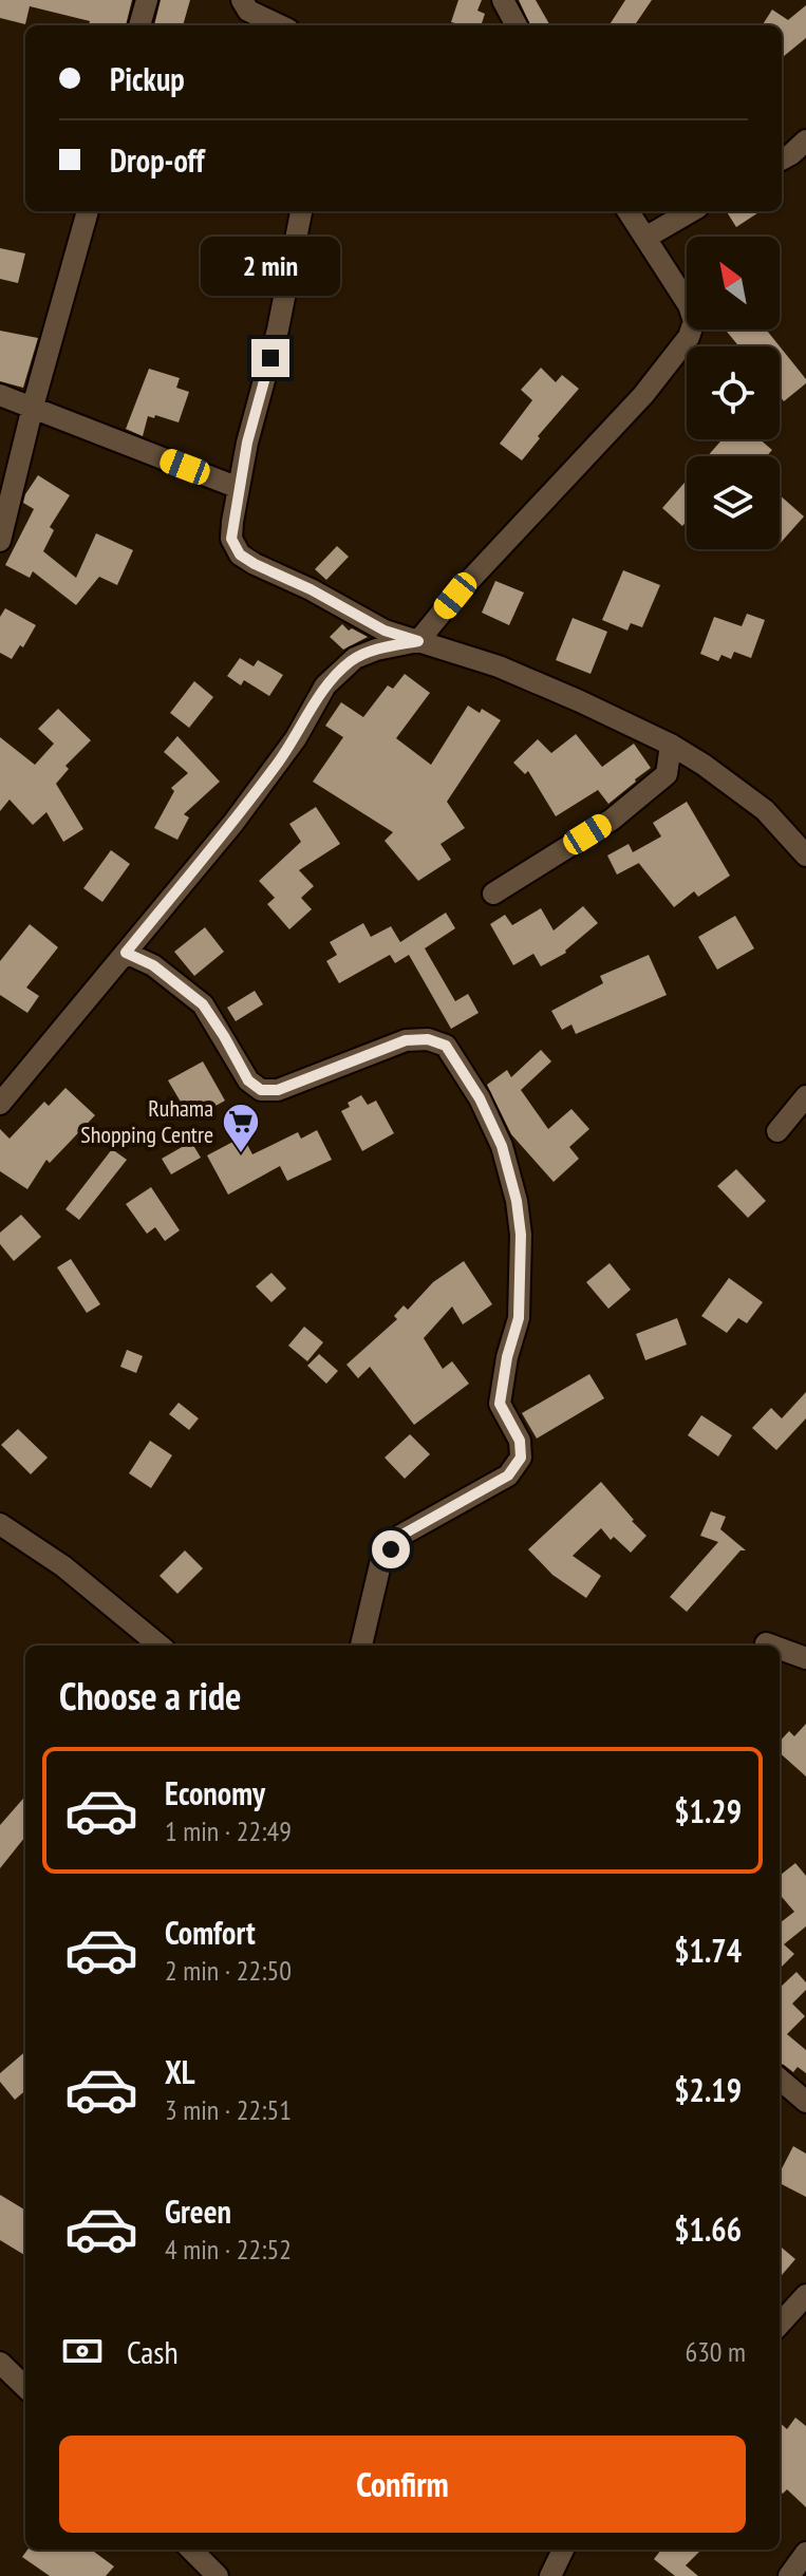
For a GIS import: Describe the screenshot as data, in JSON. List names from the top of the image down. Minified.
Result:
{"places":{"supermarket":["Ruhama Shopping Centre"]},"north":"top left","page":{"banner":["Pickup","Drop-off"],"bubble":"2 min","heading":"Choose a ride","list":[{"name":"Economy","note":"1 min · 22:49","value":"$1.29"},{"name":"Comfort","note":"2 min · 22:50","value":"$1.74"},{"name":"XL","note":"3 min · 22:51","value":"$2.19"},{"name":"Green","note":"4 min · 22:52","value":"$1.66"}],"pay":["Cash","630 m"],"buttons":"Confirm"}}
